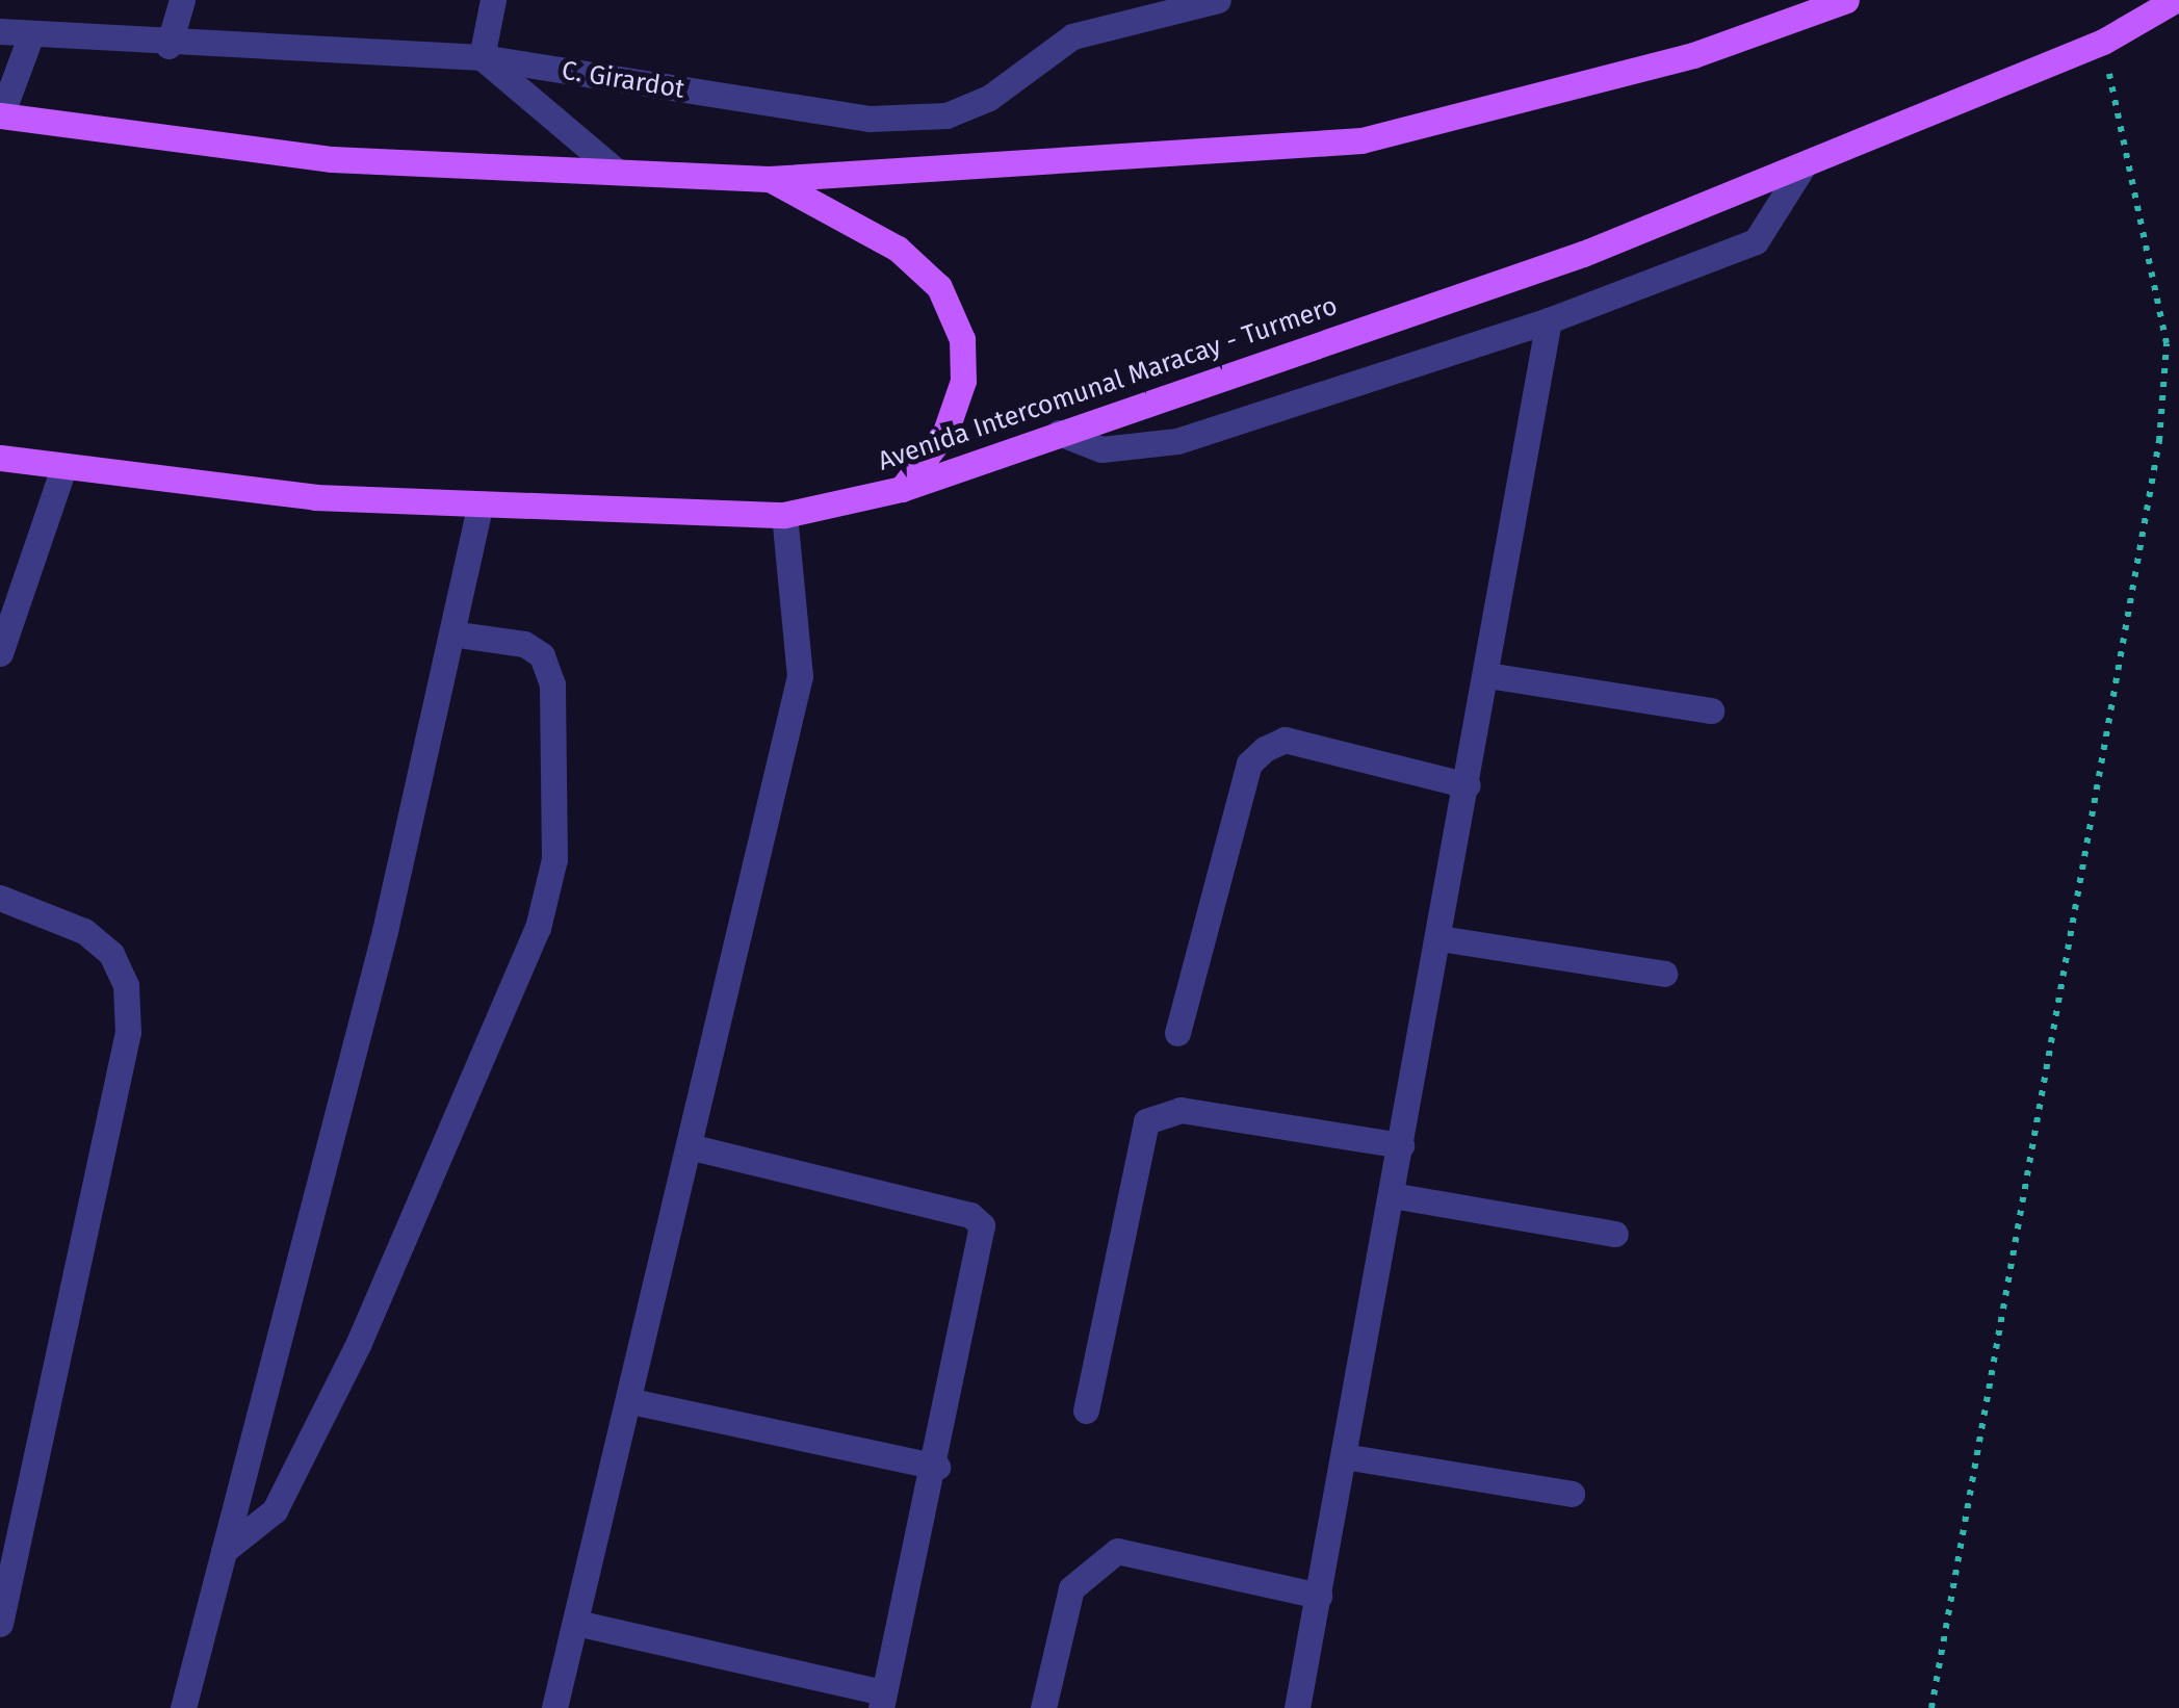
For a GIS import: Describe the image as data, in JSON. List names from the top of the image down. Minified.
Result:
{"streets":{"main road":["Avenida Intercomunal Maracay - Turmero"],"street":["C. Girardot"]}}
